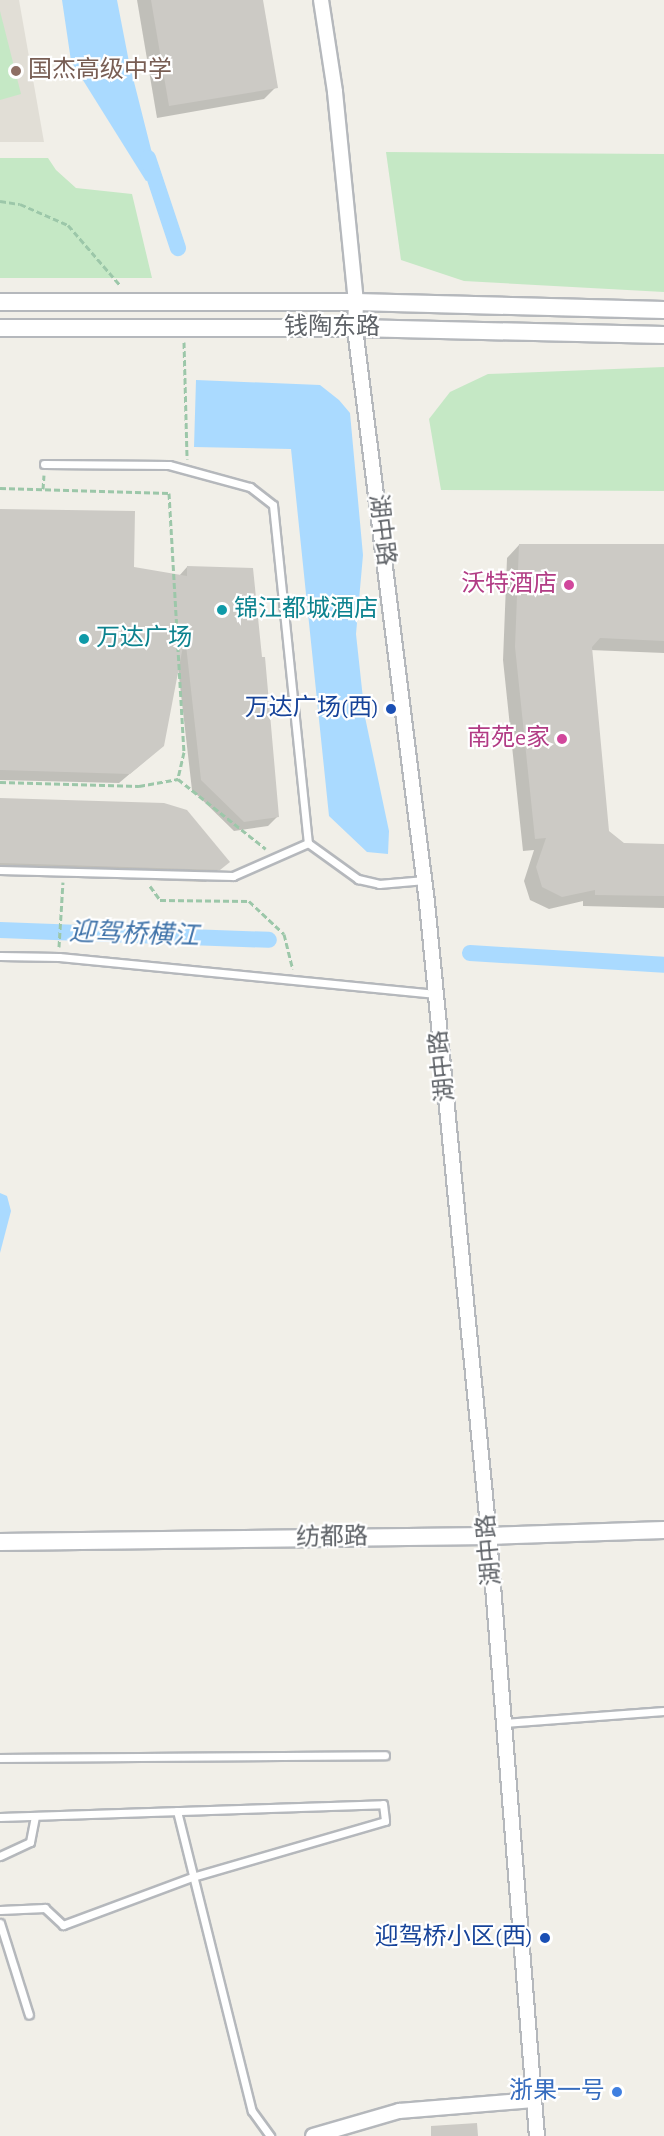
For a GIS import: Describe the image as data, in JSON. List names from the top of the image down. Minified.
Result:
{"streets":{"street":["钱陶东路","湖中路","纺都路"]},"crossings":[["钱陶东路","湖中路"],["湖中路","纺都路"]],"water":["迎驾桥横江"],"places":["国杰高级中学","沃特酒店","锦江都城酒店","万达广场","万达广场(西)","南苑e家","迎驾桥小区(西)","浙果一号"]}
